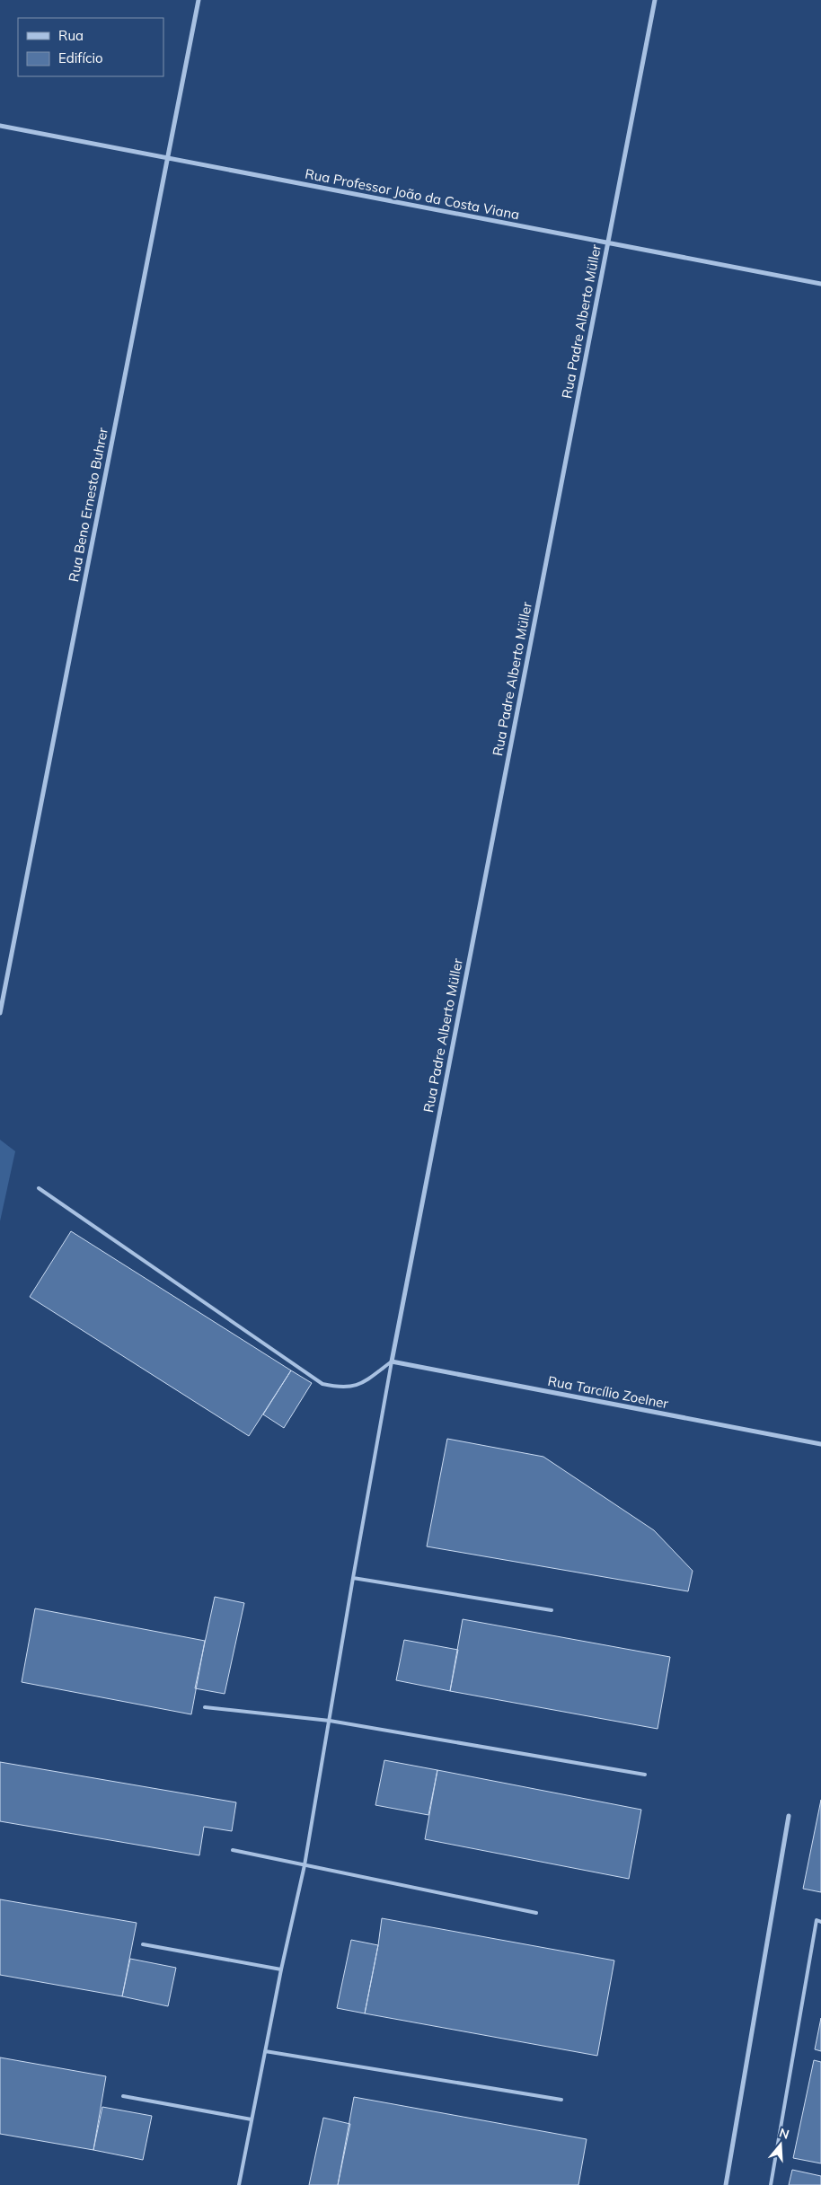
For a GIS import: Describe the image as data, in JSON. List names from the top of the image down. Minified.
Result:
{"streets":{"street":["Rua Professor João da Costa Viana","Rua Padre Alberto Müller","Rua Beno Ernesto Buhrer","Rua Tarcílio Zoelner"]},"crossings":[["Rua Professor João da Costa Viana","Rua Padre Alberto Müller"],["Rua Professor João da Costa Viana","Rua Beno Ernesto Buhrer"],["Rua Padre Alberto Müller","Rua Tarcílio Zoelner"]],"legend":["Rua","Edifício"],"north":"top"}
